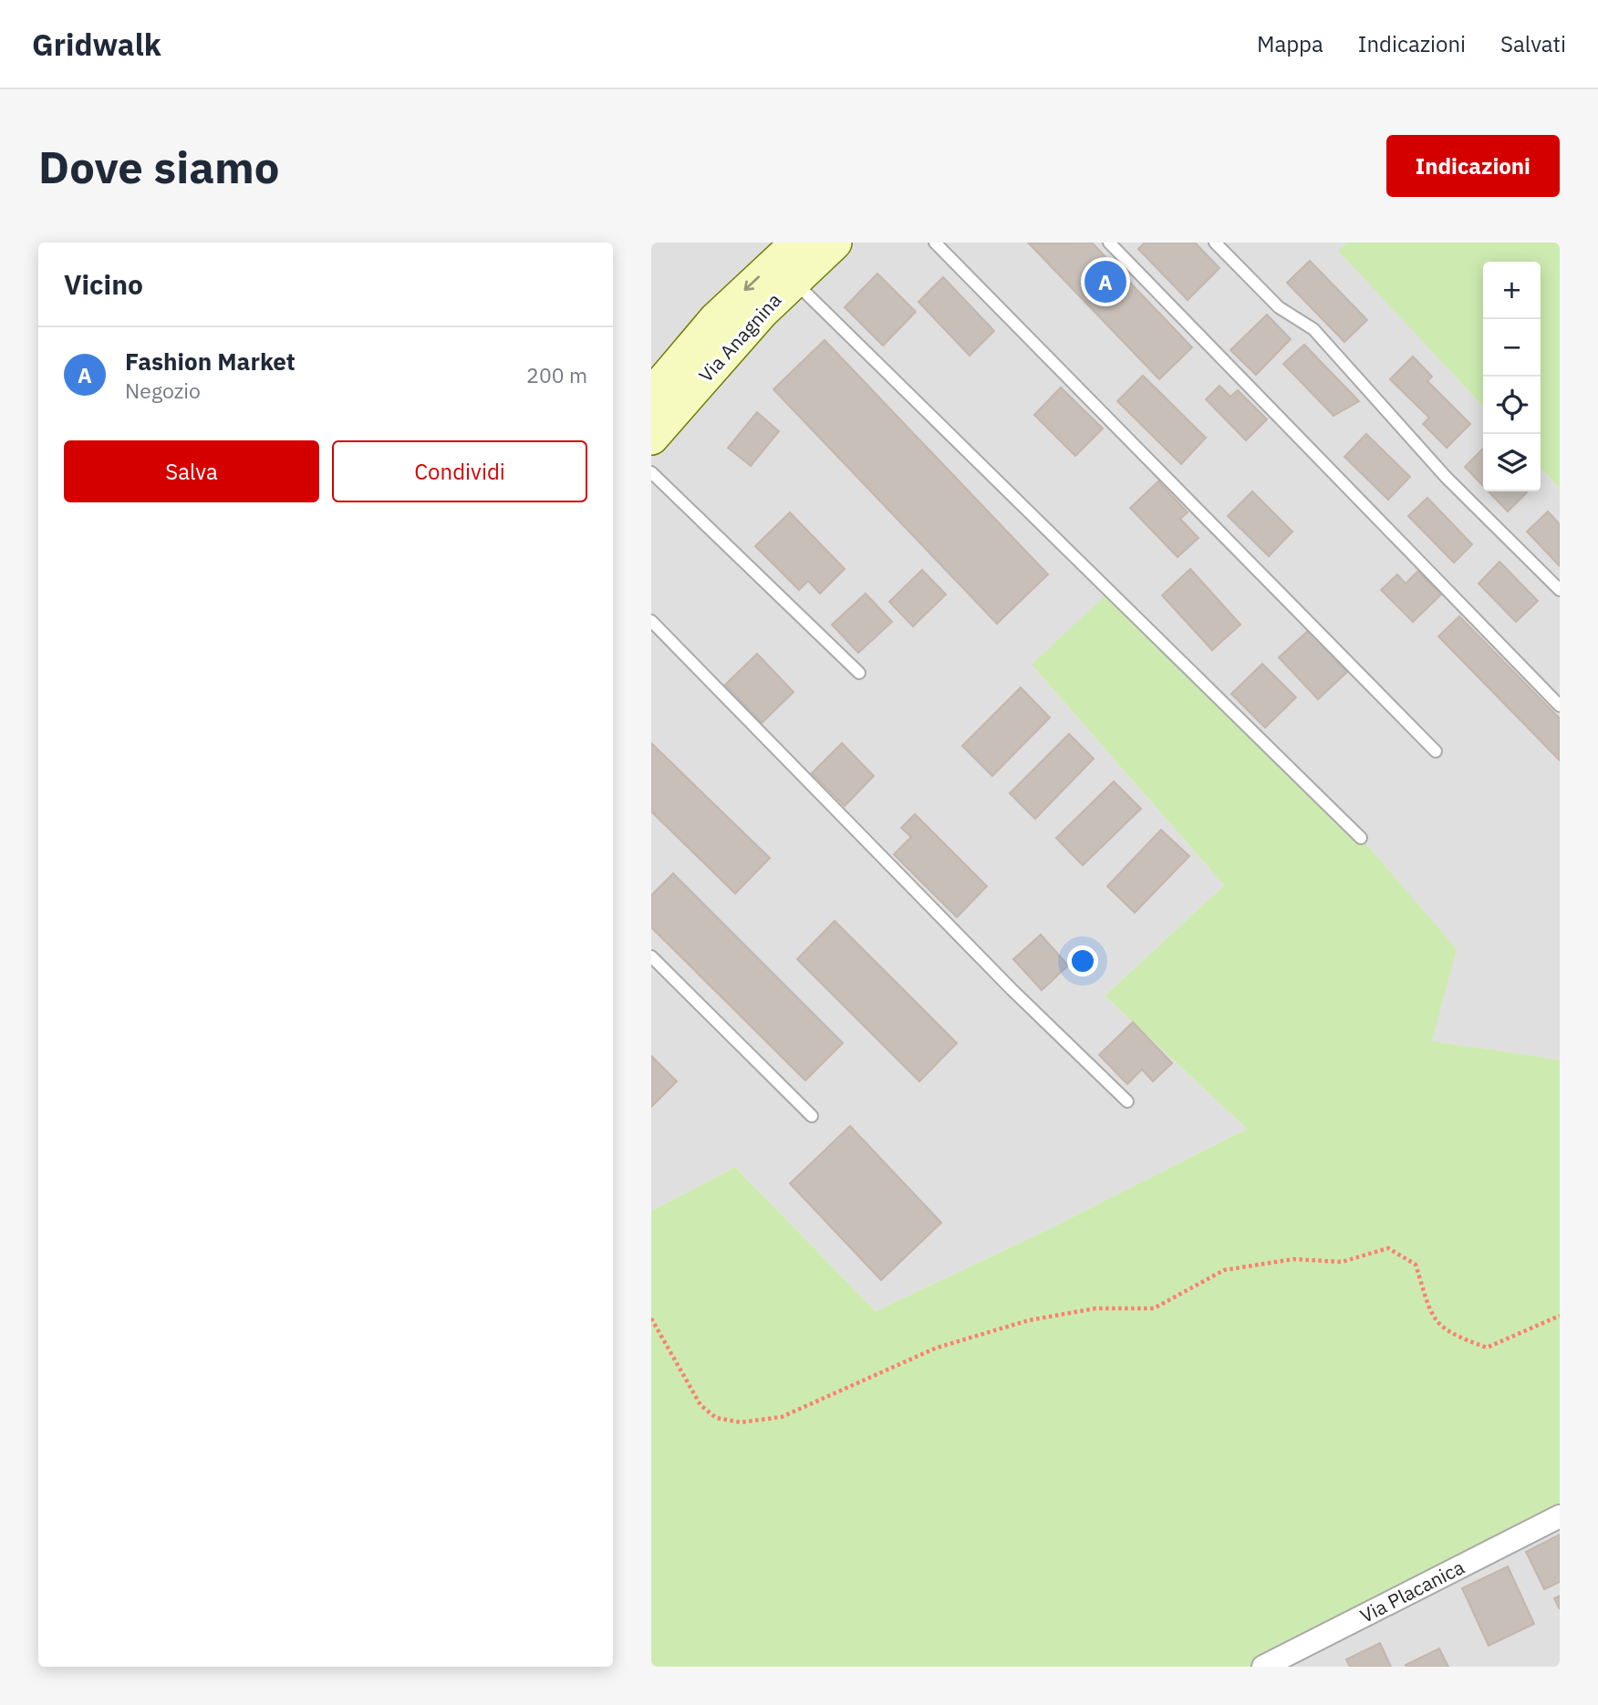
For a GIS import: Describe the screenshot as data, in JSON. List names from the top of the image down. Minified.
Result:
{"streets":{"main road":["Via Anagnina"],"street":["Via Placanica"]},"page":{"header":"Gridwalk","nav":["Mappa","Indicazioni","Salvati"],"buttons":["Indicazioni",["Salva","Condividi"]],"title":"Dove siamo","heading":"Vicino","pins":"A","map_buttons":["+","−"],"list":[{"mark":"A","name":"Fashion Market","note":"Negozio","value":"200 m"}]}}
